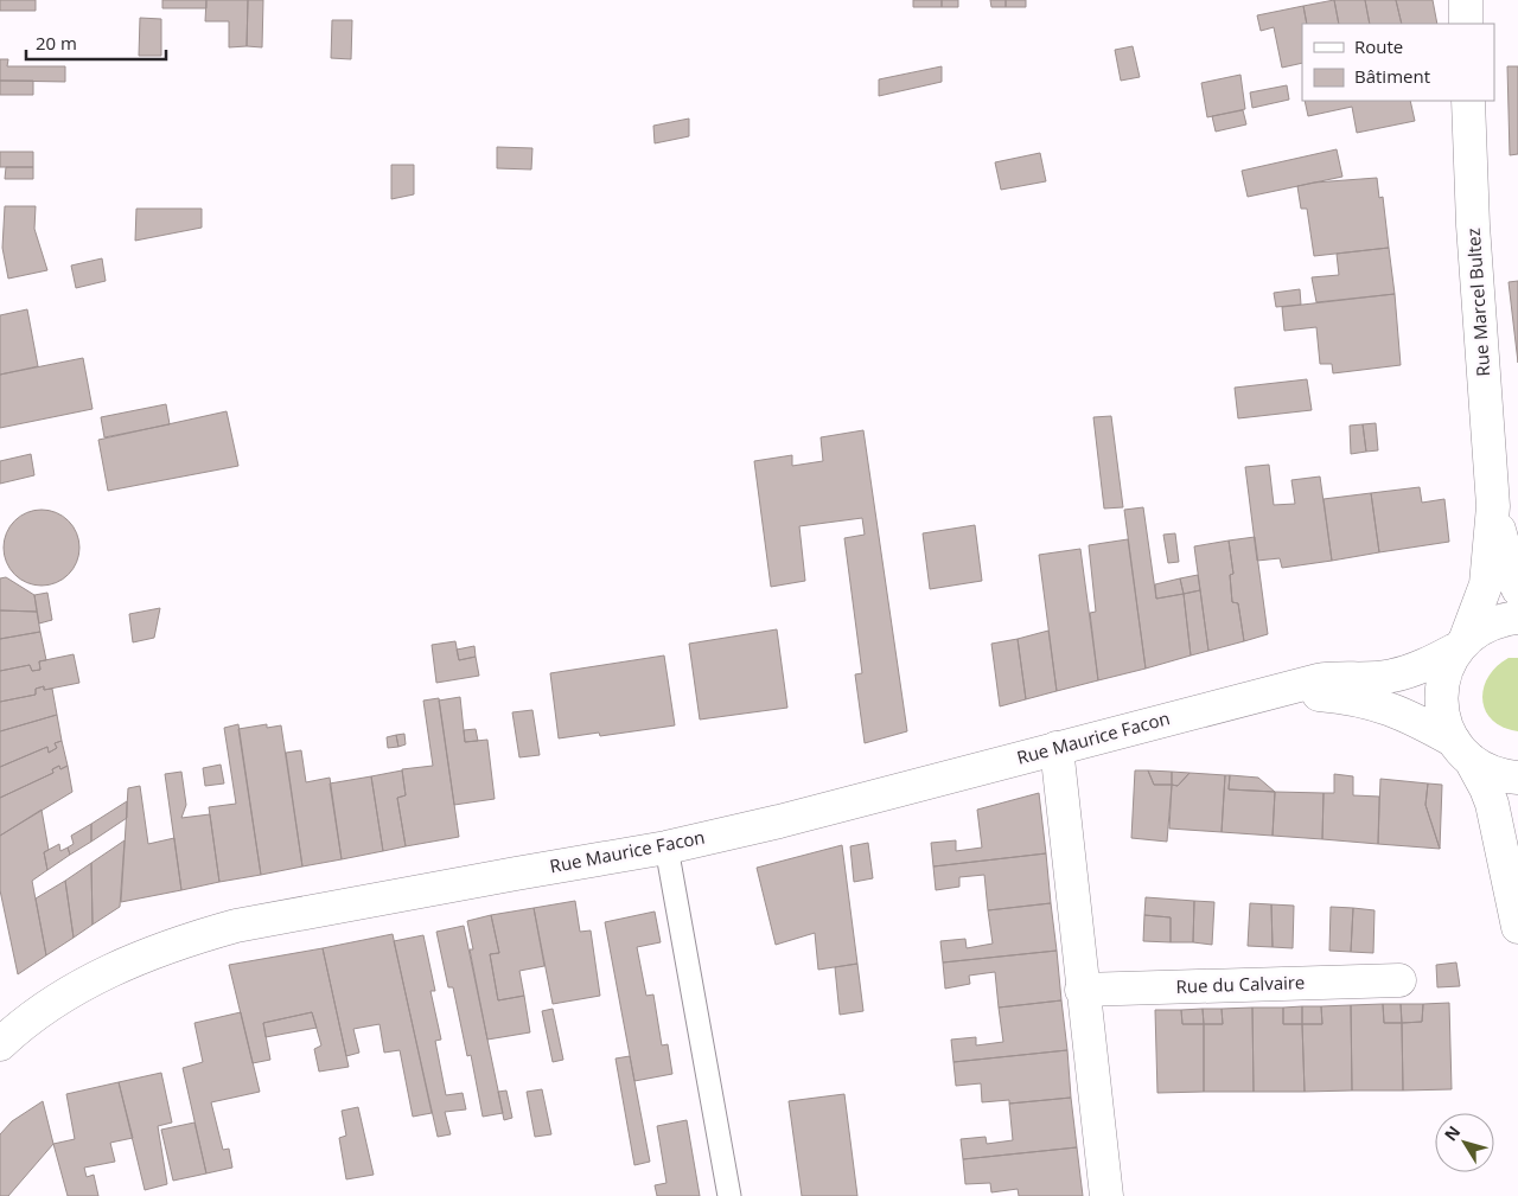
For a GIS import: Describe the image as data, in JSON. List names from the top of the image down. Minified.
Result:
{"streets":{"street":["Rue Marcel Bultez","Rue Maurice Facon","Rue du Calvaire"]},"crossings":[["Rue Marcel Bultez","Rue Maurice Facon"]],"legend":["Route","Bâtiment"],"scale_bar":"20 m","north":"top left"}
